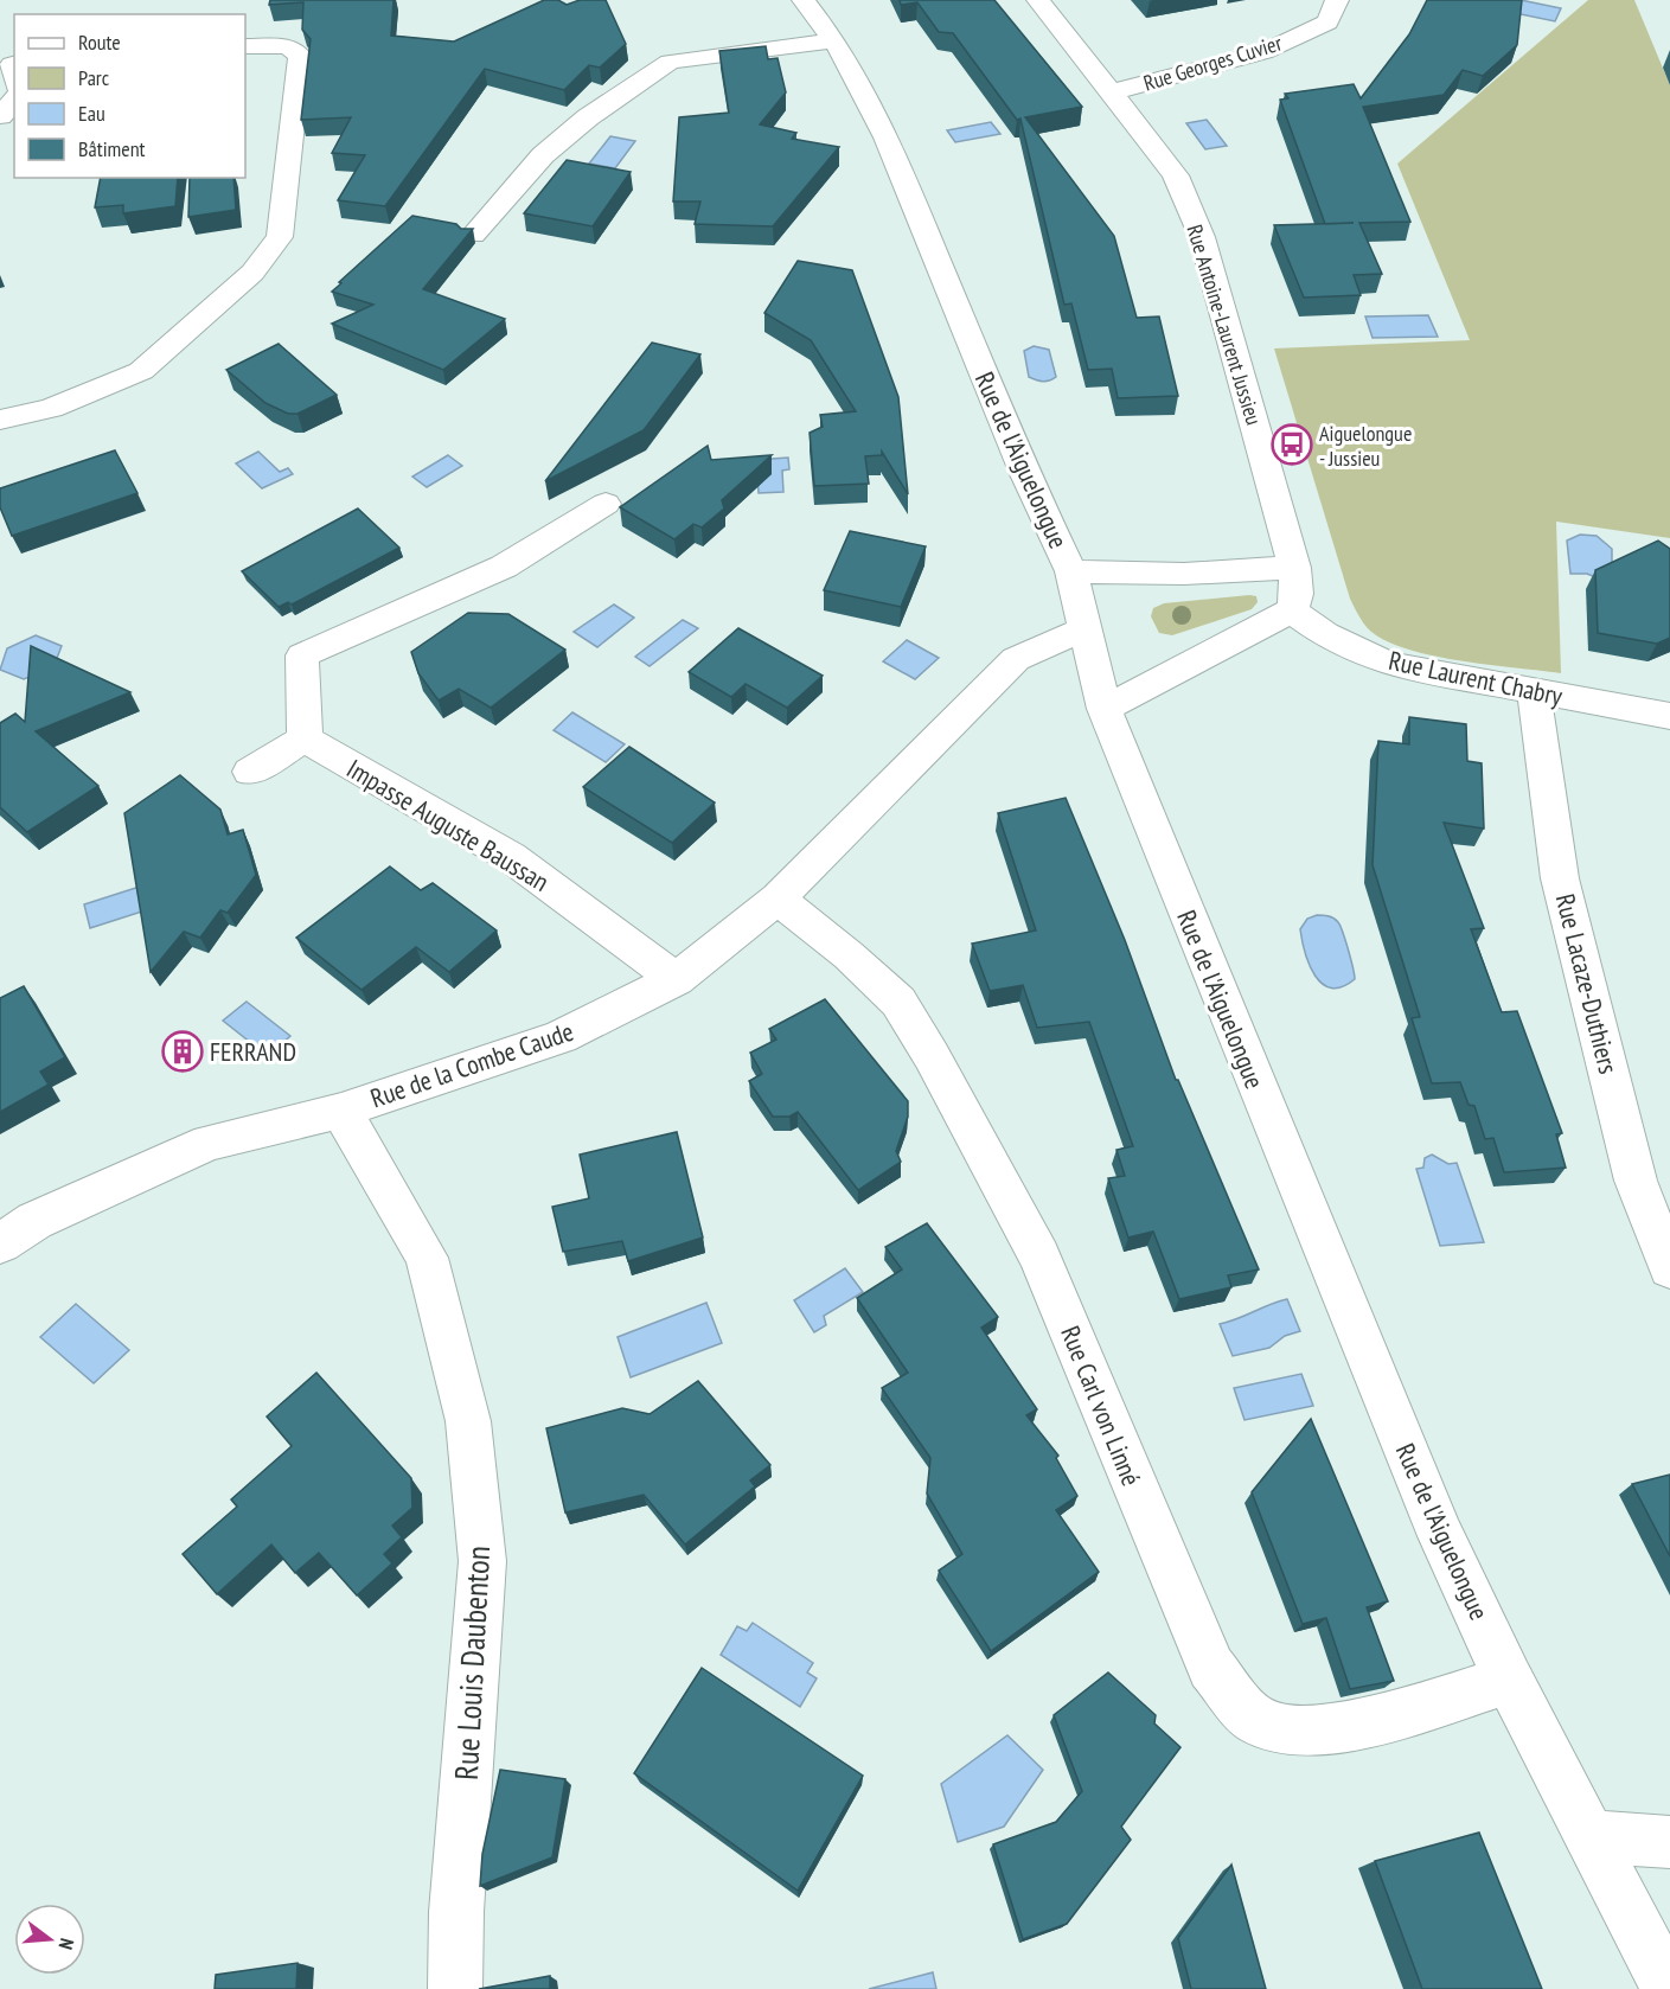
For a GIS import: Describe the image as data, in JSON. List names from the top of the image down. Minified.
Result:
{"streets":{"street":["Rue Georges Cuvier","Rue Antoine-Laurent Jussieu","Rue de l'Aiguelongue","Rue Laurent Chabry","Impasse Auguste Baussan","Rue Lacaze-Duthiers","Rue de la Combe Caude","Rue Carl von Linné","Rue Louis Daubenton"]},"crossings":[["Rue Georges Cuvier","Rue Antoine-Laurent Jussieu"],["Rue Antoine-Laurent Jussieu","Rue Laurent Chabry"],["Rue de l'Aiguelongue","Rue de la Combe Caude"],["Rue de l'Aiguelongue","Rue Carl von Linné"],["Rue Laurent Chabry","Rue Lacaze-Duthiers"],["Impasse Auguste Baussan","Rue de la Combe Caude"],["Rue de la Combe Caude","Rue Carl von Linné"],["Rue de la Combe Caude","Rue Louis Daubenton"]],"places":{"bus stop":["Aiguelongue - Jussieu"],"building":["FERRAND"]},"legend":["Route","Parc","Eau","Bâtiment"],"north":"right"}
